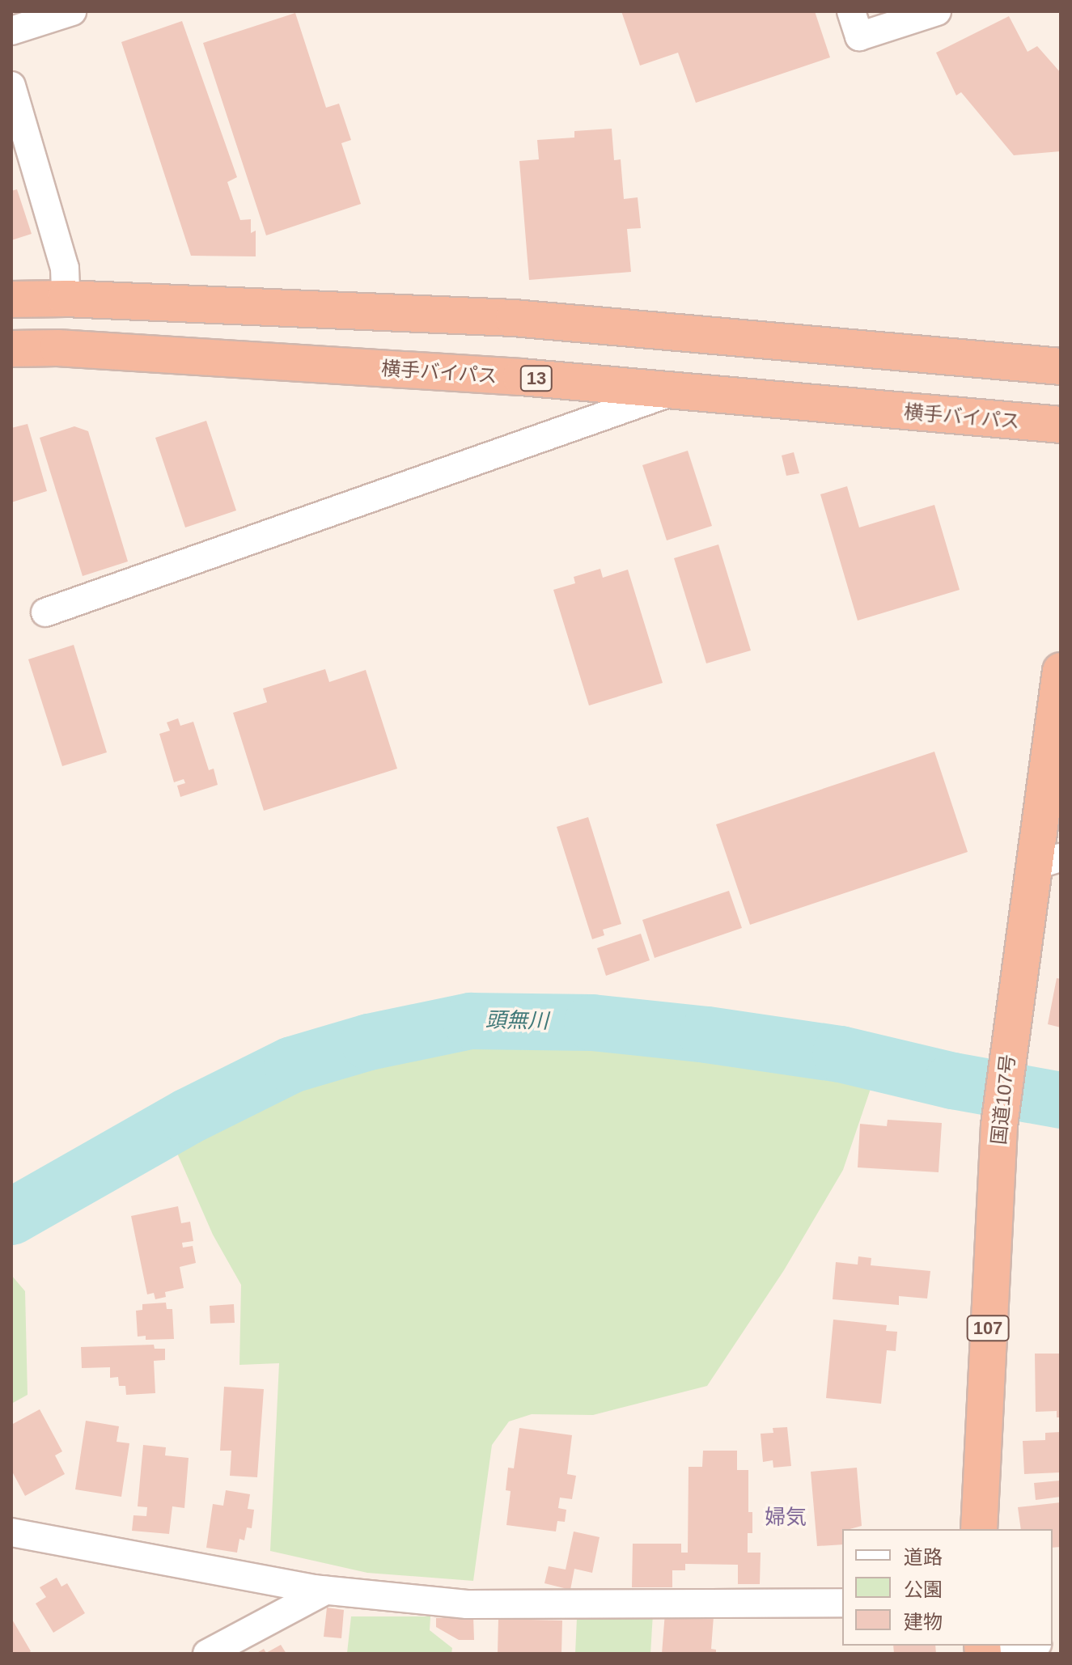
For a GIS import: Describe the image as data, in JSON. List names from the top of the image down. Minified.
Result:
{"streets":{"highway":["横手バイパス","13","国道107号","107"]},"districts":["婦気"],"water":["頭無川"],"legend":["道路","公園","建物"]}
